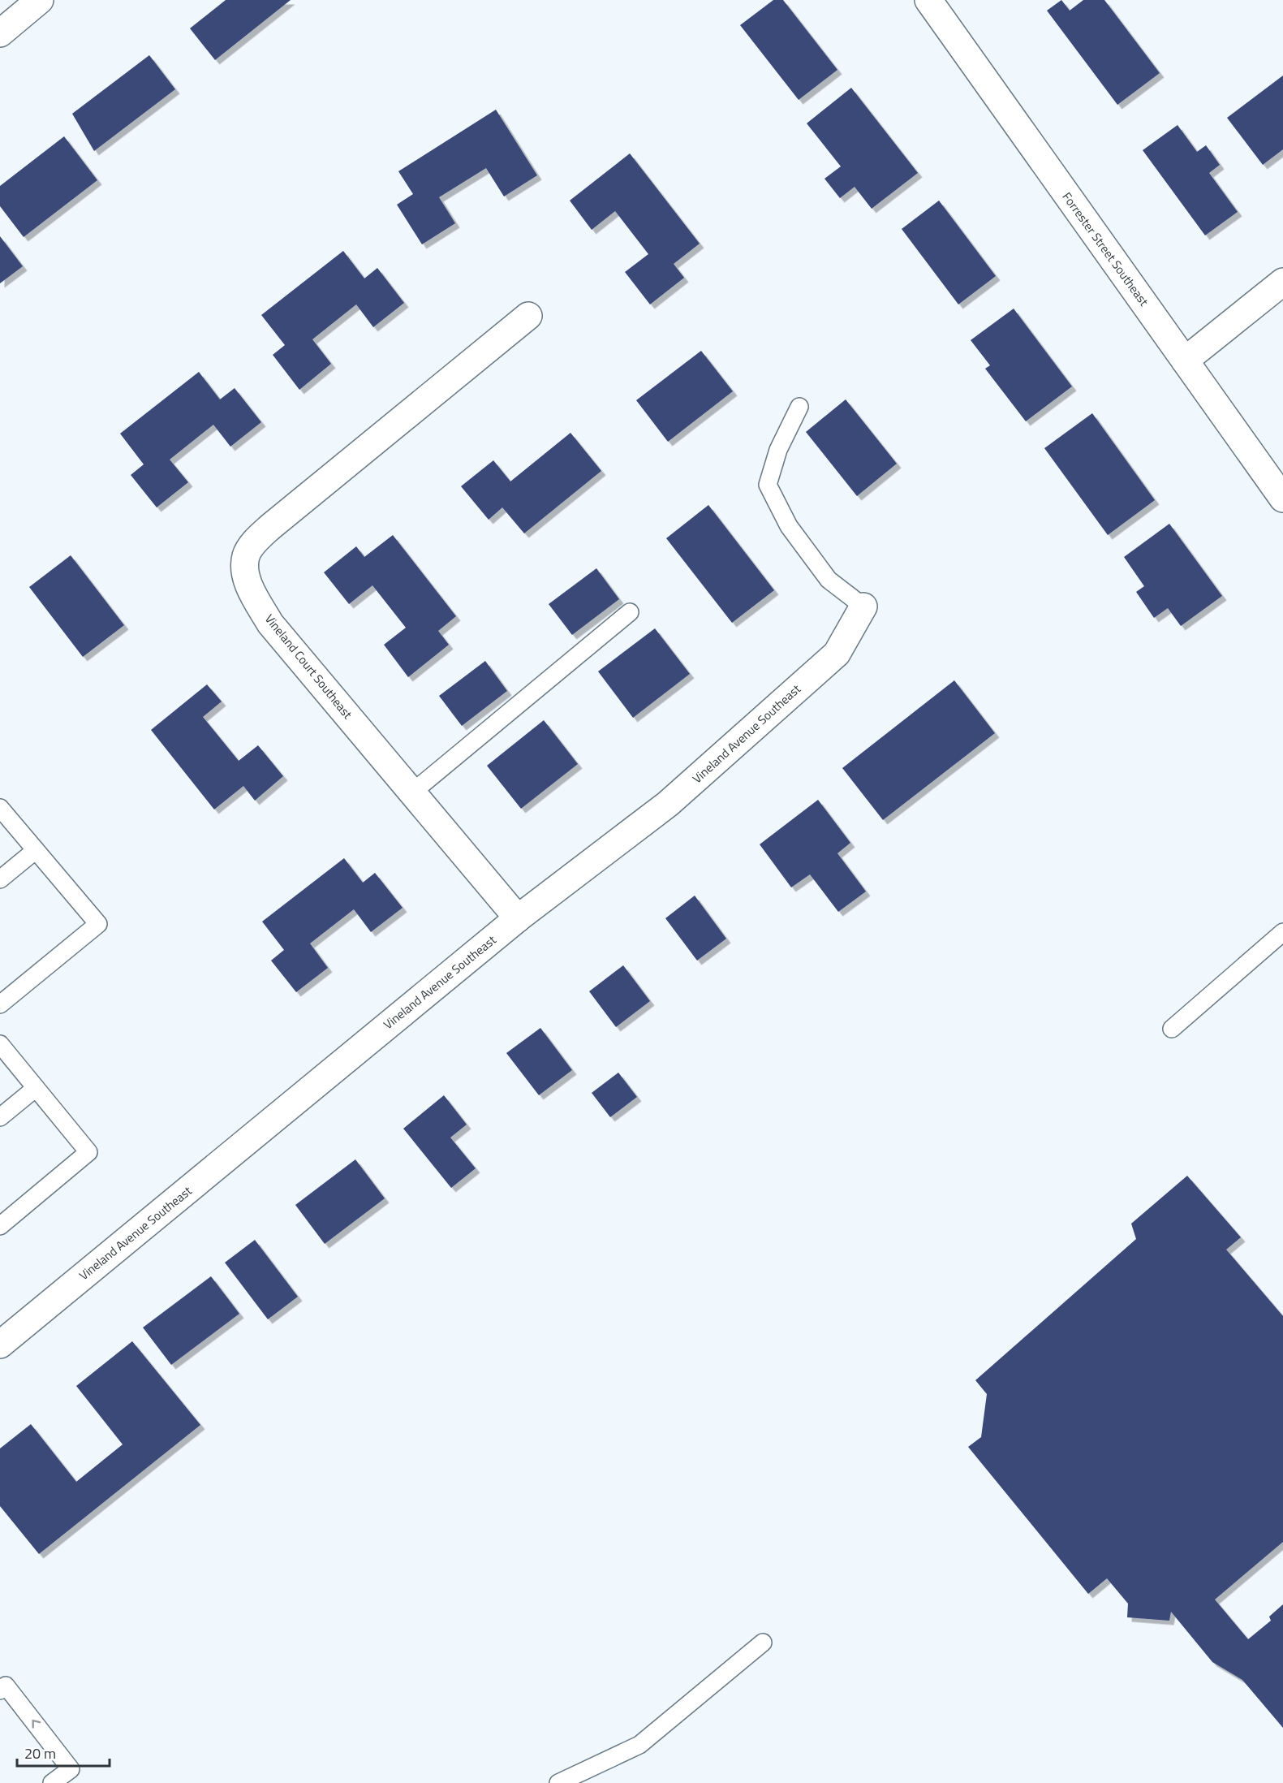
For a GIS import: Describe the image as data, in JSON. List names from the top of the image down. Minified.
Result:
{"streets":{"street":["Forrester Street Southeast","Vineland Court Southeast","Vineland Avenue Southeast"]},"crossings":[["Vineland Court Southeast","Vineland Avenue Southeast"]],"scale_bar":"20 m"}
